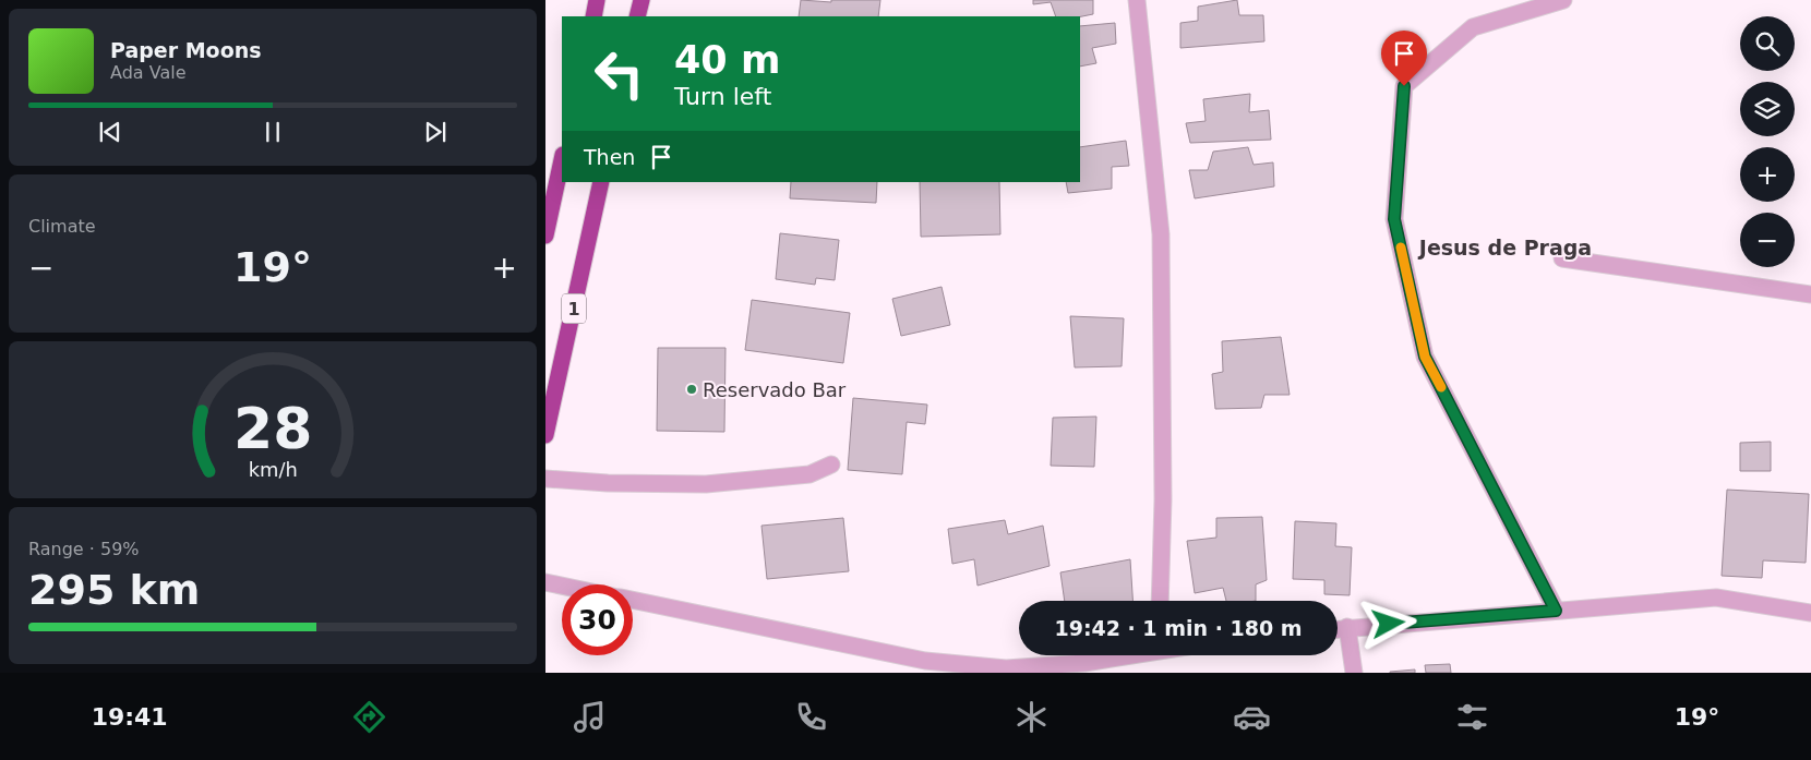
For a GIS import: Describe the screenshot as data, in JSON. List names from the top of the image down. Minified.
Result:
{"streets":{"highway":["1"]},"districts":["Jesus de Praga"],"places":["Reservado Bar"],"page":{"map_buttons":["+","−"],"turn":["40 m","Turn left"],"song":["Paper Moons","Ada Vale"],"then":"Then","tile":["Climate",["Range · 59%","295 km"]],"heat":["−","19°","+"],"limit":"30","trip":"19:42 · 1 min · 180 m","tabs":["19:41","19°"],"gauge":["28","km/h"]}}
